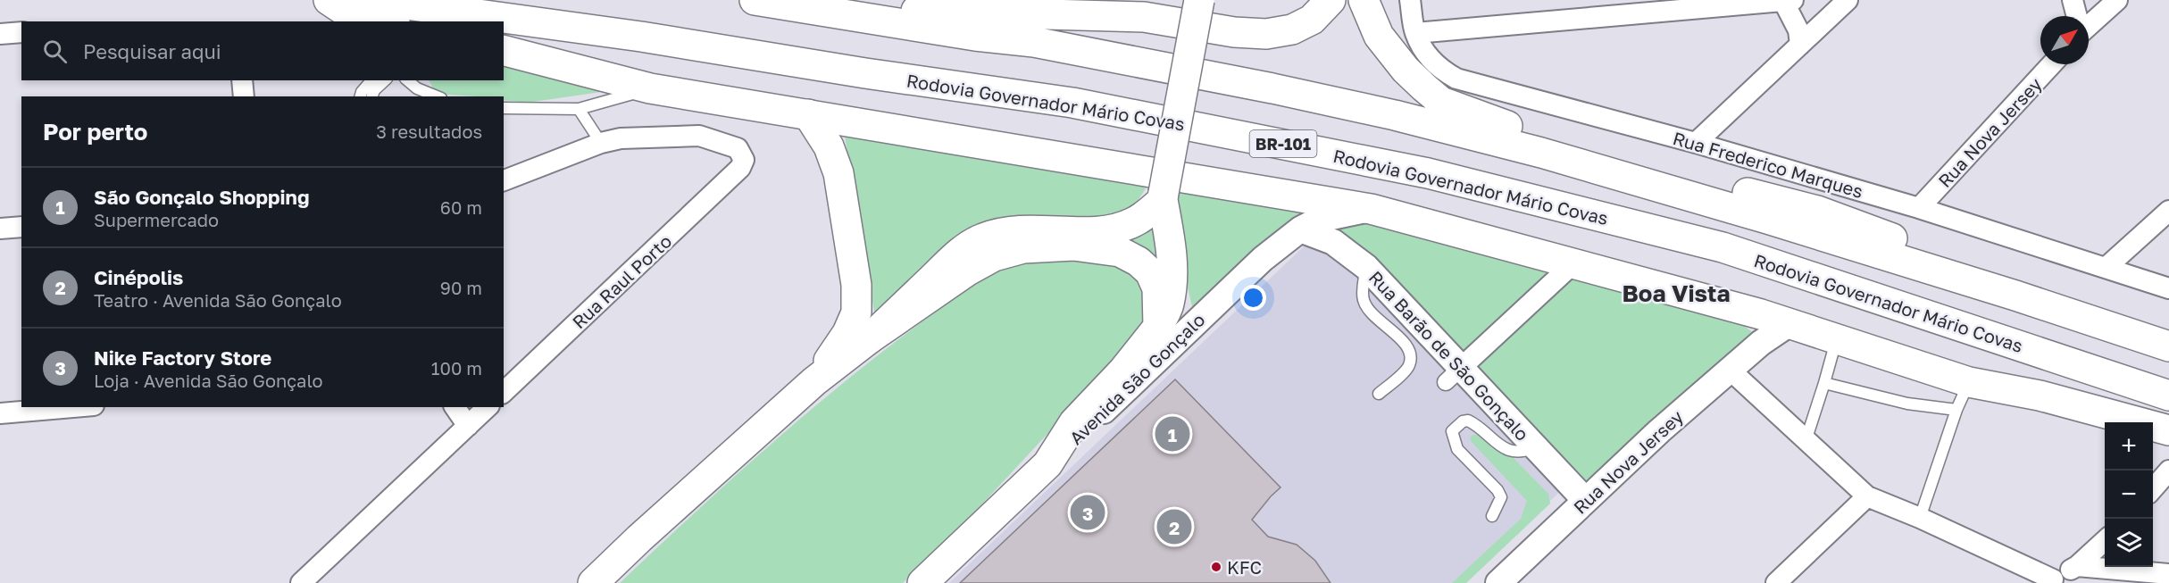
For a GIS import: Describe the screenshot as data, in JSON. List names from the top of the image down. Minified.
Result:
{"streets":{"main road":["Rodovia Governador Mário Covas","BR-101","Avenida São Gonçalo"],"street":["Rua Nova Jersey","Rua Frederico Marques","Rua Raul Porto","Rua Barão de São Gonçalo"]},"crossings":[["Rua Nova Jersey","Rua Frederico Marques"],["Rua Nova Jersey","Rua Barão de São Gonçalo"],["Rua Barão de São Gonçalo","Avenida São Gonçalo"]],"districts":["Boa Vista"],"places":["KFC"],"north":"top right","page":{"search":"Pesquisar aqui","heading":["Por perto","3 resultados"],"list":[{"mark":"1","name":"São Gonçalo Shopping","note":"Supermercado","value":"60 m"},{"mark":"2","name":"Cinépolis","note":"Teatro · Avenida São Gonçalo","value":"90 m"},{"mark":"3","name":"Nike Factory Store","note":"Loja · Avenida São Gonçalo","value":"100 m"}],"pins":["1","3","2"],"map_buttons":["+","−"]}}
